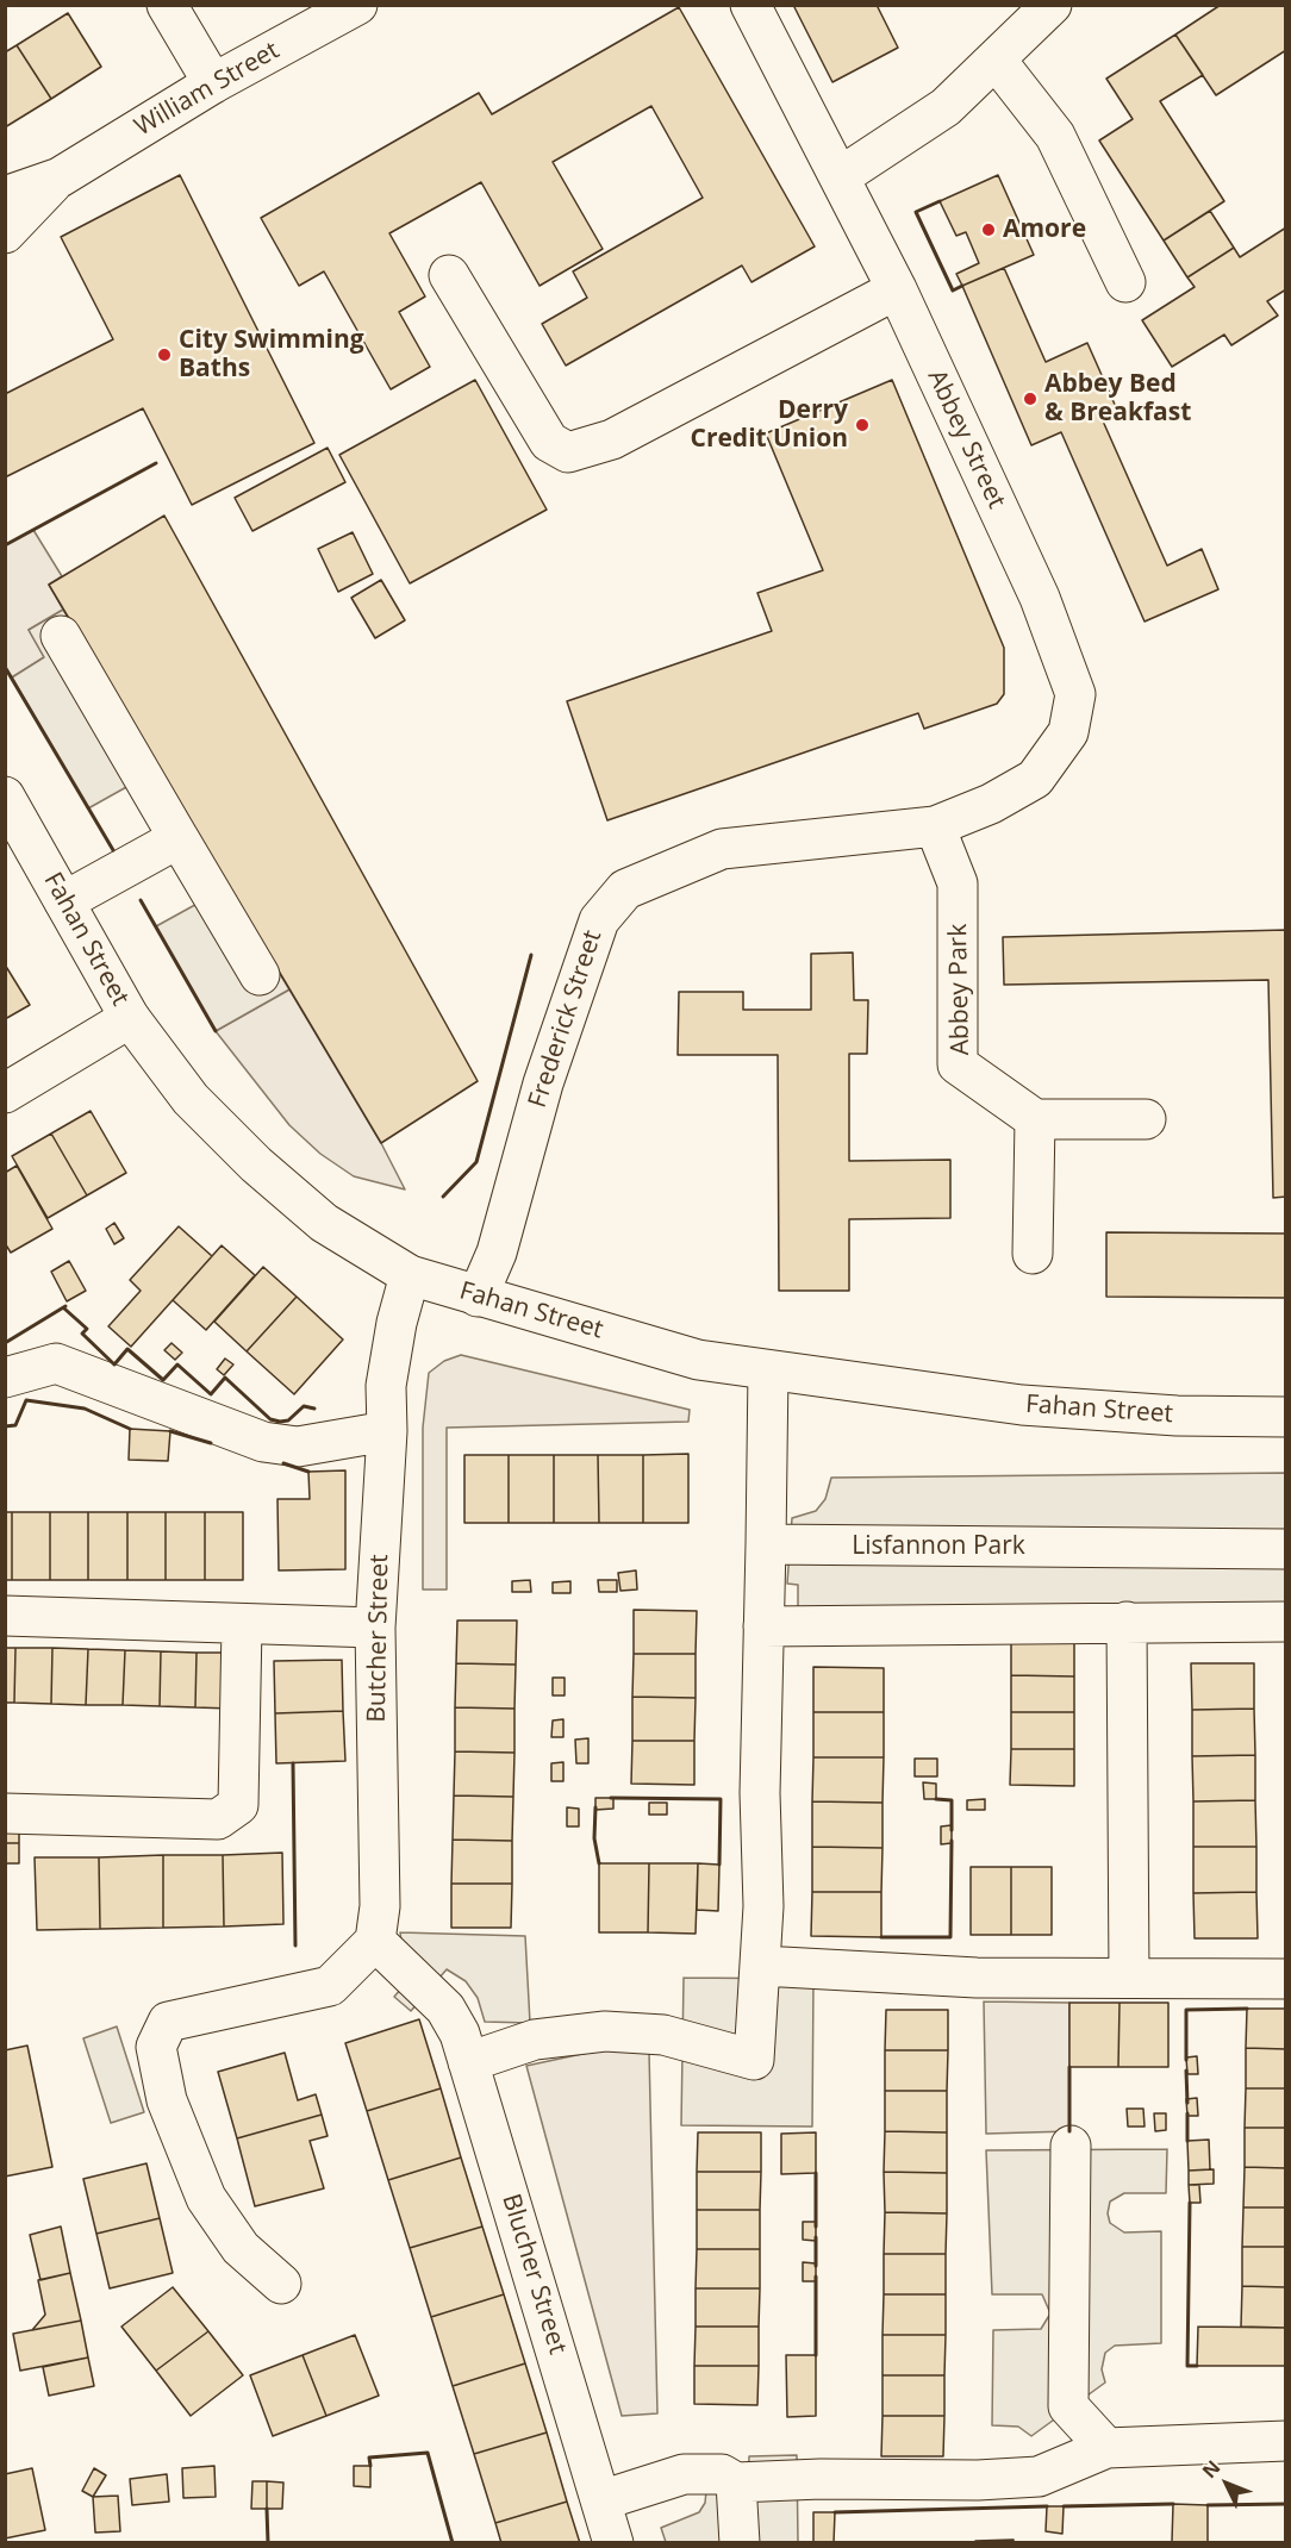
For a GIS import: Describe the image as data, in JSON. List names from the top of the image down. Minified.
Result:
{"streets":{"street":["William Street","Abbey Street","Fahan Street","Abbey Park","Frederick Street","Lisfannon Park","Butcher Street","Blucher Street"]},"crossings":[["Abbey Street","Abbey Park"],["Abbey Street","Frederick Street"],["Fahan Street","Frederick Street"],["Fahan Street","Butcher Street"],["Abbey Park","Frederick Street"],["Butcher Street","Blucher Street"]],"places":["Amore","City Swimming Baths","Abbey Bed & Breakfast","Derry Credit Union"],"north":"top left"}
